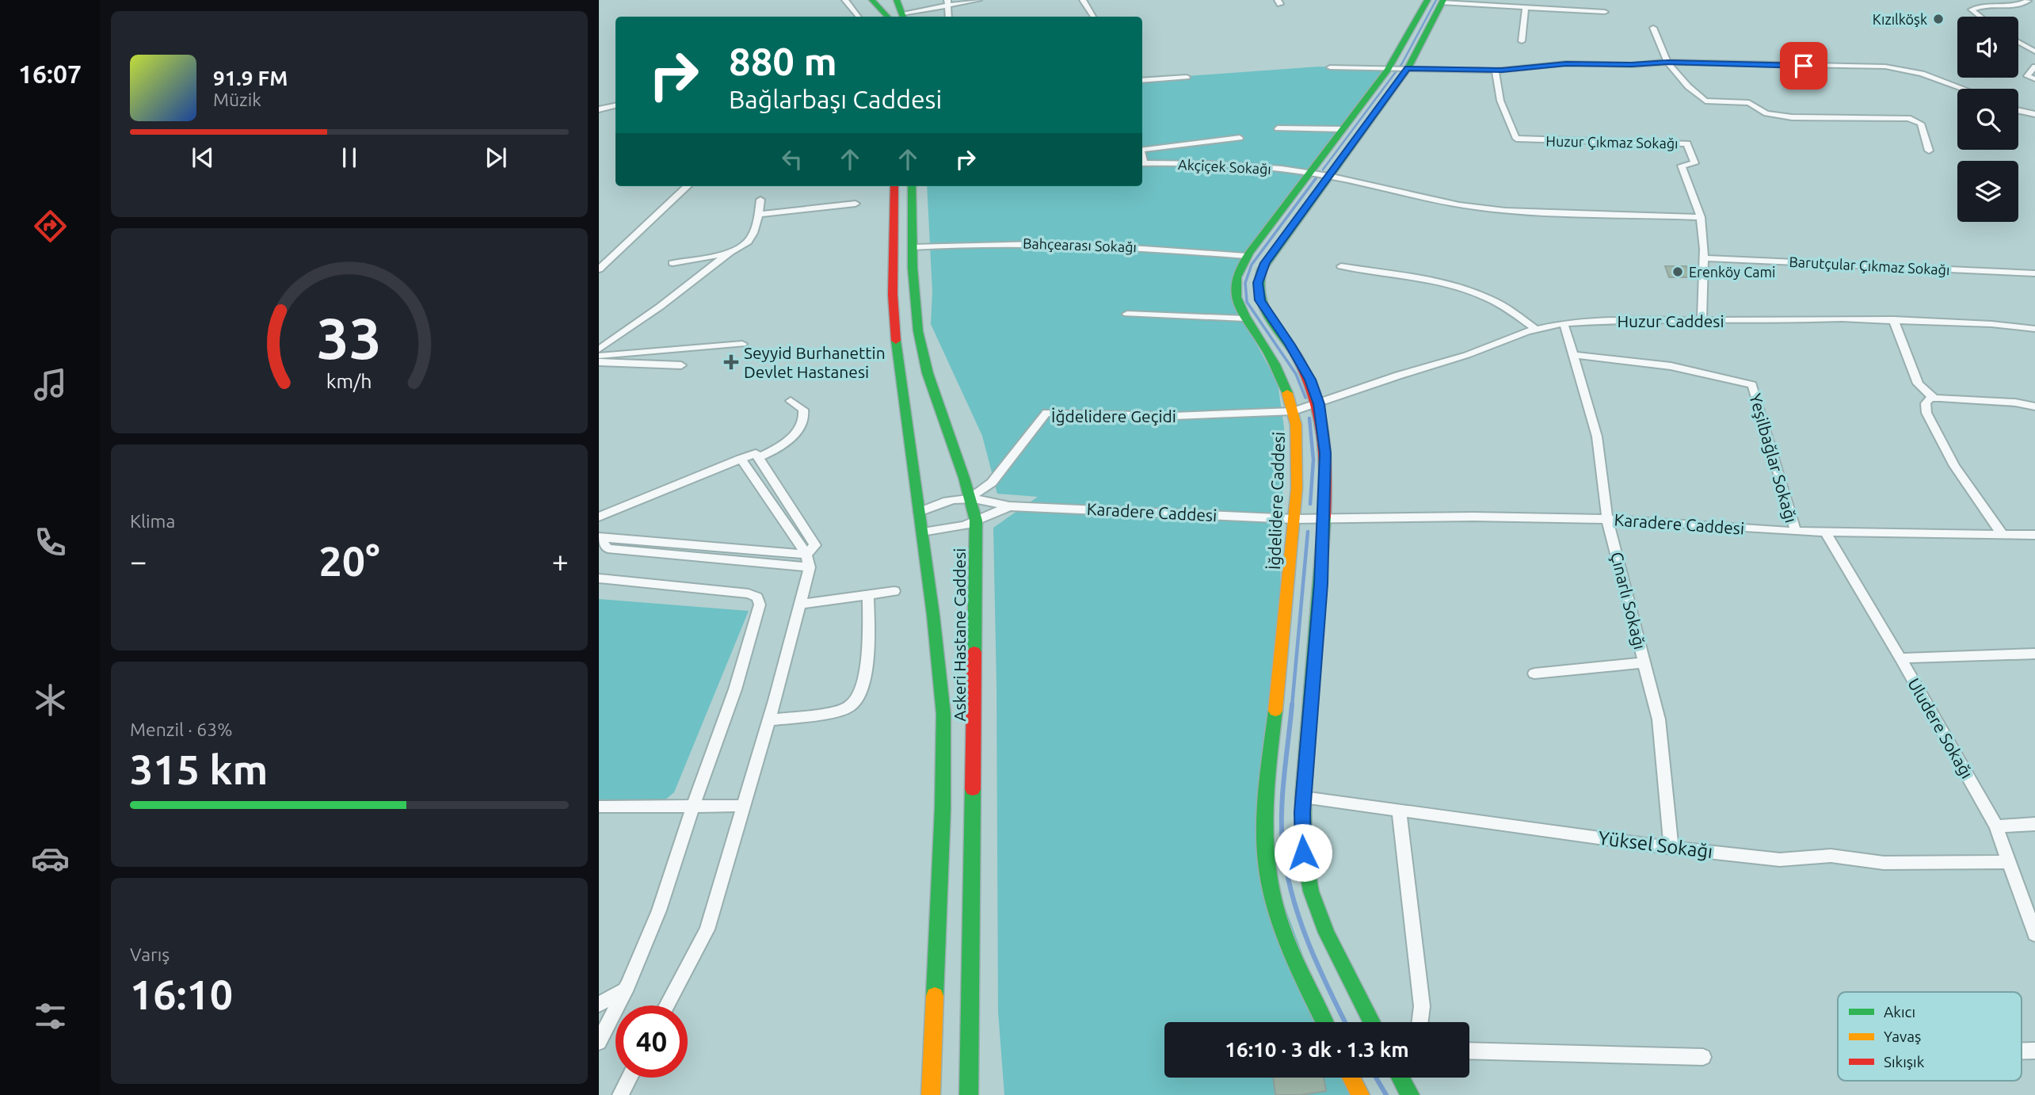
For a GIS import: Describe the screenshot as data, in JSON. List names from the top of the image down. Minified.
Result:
{"streets":{"street":["Huzur Çıkmaz Sokağı","Akçiçek Sokağı","Bahçearası Sokağı","Barutçular Çıkmaz Sokağı","Huzur Caddesi","İğdelidere Geçidi","Yeşilbağlar Sokağı","İğdelidere Caddesi","Karadere Caddesi","Çınarlı Sokağı","Askeri Hastane Caddesi","Uludere Sokağı","Yüksel Sokağı"]},"crossings":[["Huzur Çıkmaz Sokağı","Akçiçek Sokağı"],["Huzur Çıkmaz Sokağı","Barutçular Çıkmaz Sokağı"],["Huzur Çıkmaz Sokağı","Huzur Caddesi"],["Akçiçek Sokağı","İğdelidere Caddesi"],["Bahçearası Sokağı","İğdelidere Caddesi"],["Bahçearası Sokağı","Askeri Hastane Caddesi"],["Huzur Caddesi","İğdelidere Geçidi"],["Huzur Caddesi","İğdelidere Caddesi"],["Huzur Caddesi","Çınarlı Sokağı"],["İğdelidere Geçidi","İğdelidere Caddesi"],["İğdelidere Geçidi","Karadere Caddesi"],["İğdelidere Geçidi","Askeri Hastane Caddesi"],["Yeşilbağlar Sokağı","Karadere Caddesi"],["Yeşilbağlar Sokağı","Çınarlı Sokağı"],["İğdelidere Caddesi","Karadere Caddesi"],["Karadere Caddesi","Çınarlı Sokağı"],["Karadere Caddesi","Askeri Hastane Caddesi"],["Karadere Caddesi","Uludere Sokağı"],["Çınarlı Sokağı","Yüksel Sokağı"],["Uludere Sokağı","Yüksel Sokağı"]],"places":{"other":["Kızılköşk","Erenköy Cami"],"health":["Seyyid Burhanettin Devlet Hastanesi"]},"legend":["Akıcı","Yavaş","Sıkışık"],"page":{"tabs":"16:07","turn":["880 m","Bağlarbaşı Caddesi"],"song":["91.9 FM","Müzik"],"tile":["Klima",["Menzil · 63%","315 km"],["Varış","16:10"]],"heat":["−","20°","+"],"limit":"40","trip":"16:10 · 3 dk · 1.3 km","gauge":["33","km/h"]}}
